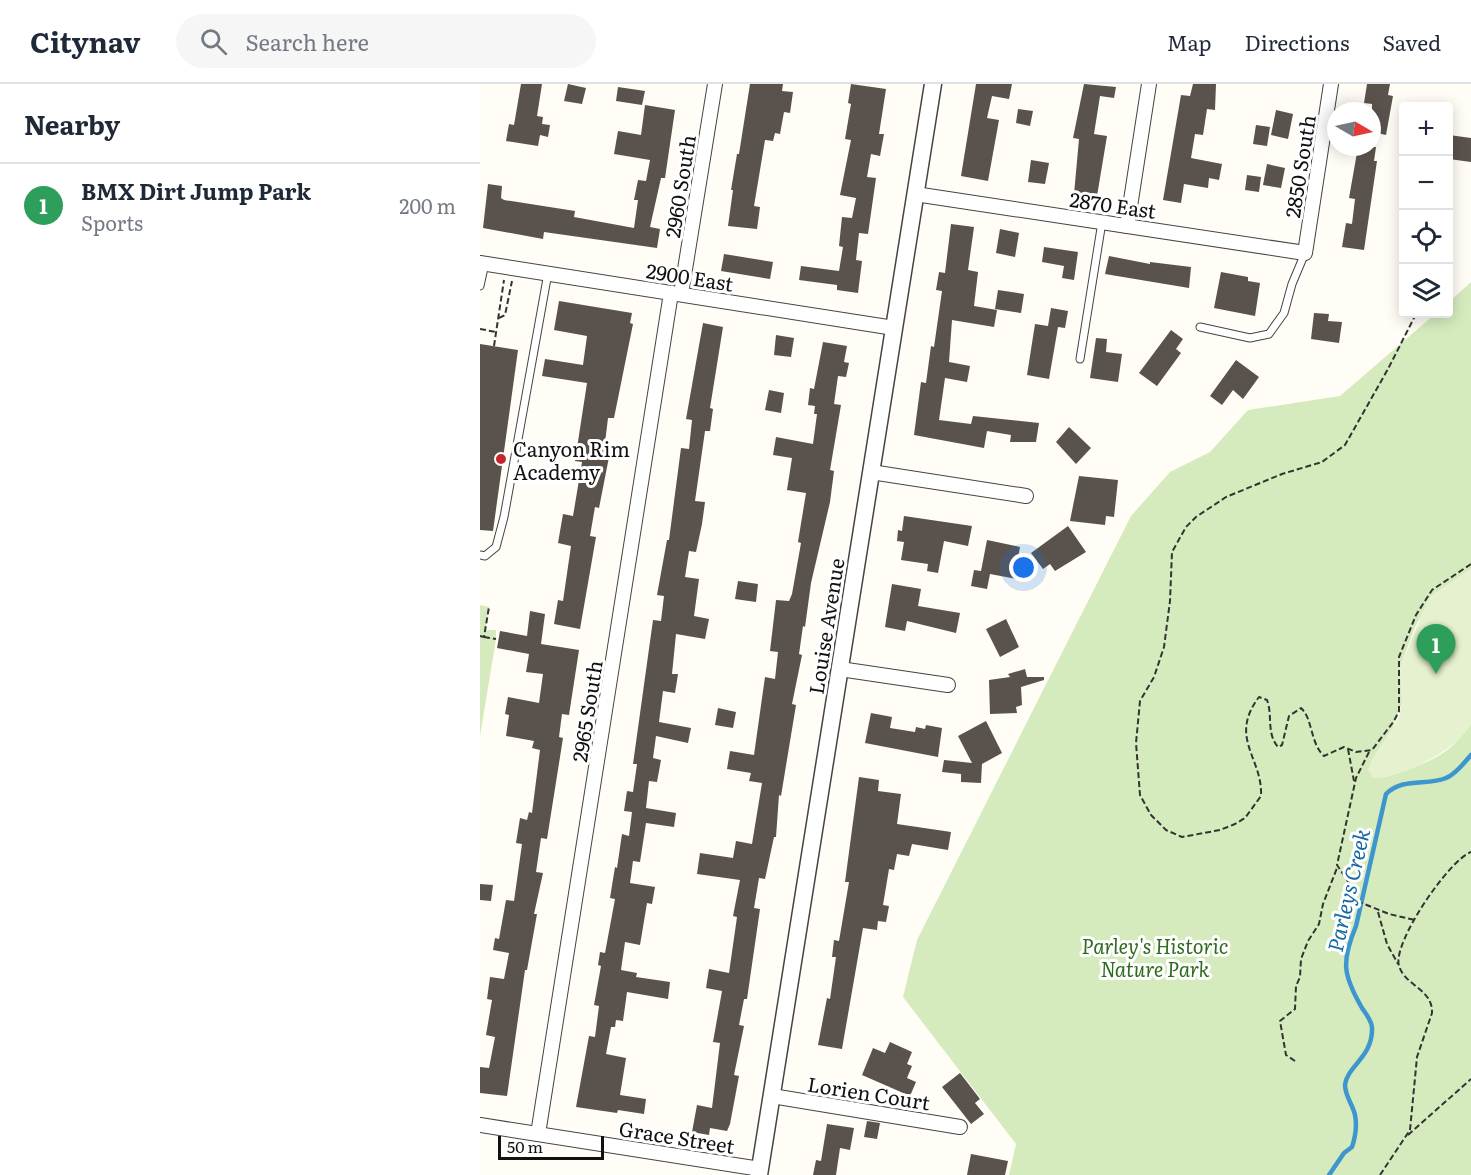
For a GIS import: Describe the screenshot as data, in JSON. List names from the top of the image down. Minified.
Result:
{"streets":{"street":["2850 South","2960 South","2870 East","2900 East","Louise Avenue","2965 South","Lorien Court","Grace Street"]},"crossings":[["2850 South","2870 East"],["2960 South","2900 East"],["2960 South","2965 South"],["2870 East","Louise Avenue"],["2900 East","Louise Avenue"],["2900 East","2965 South"],["Louise Avenue","Lorien Court"],["Louise Avenue","Grace Street"],["2965 South","Grace Street"]],"water":["Parleys Creek"],"parks":["Parley's Historic Nature Park"],"places":["Canyon Rim Academy"],"scale_bar":"50 m","north":"right","page":{"header":"Citynav","search":"Search here","nav":["Map","Directions","Saved"],"heading":"Nearby","map_buttons":["+","−"],"list":[{"mark":"1","name":"BMX Dirt Jump Park","note":"Sports","value":"200 m"}],"pins":"1","scale":"50 m"}}
